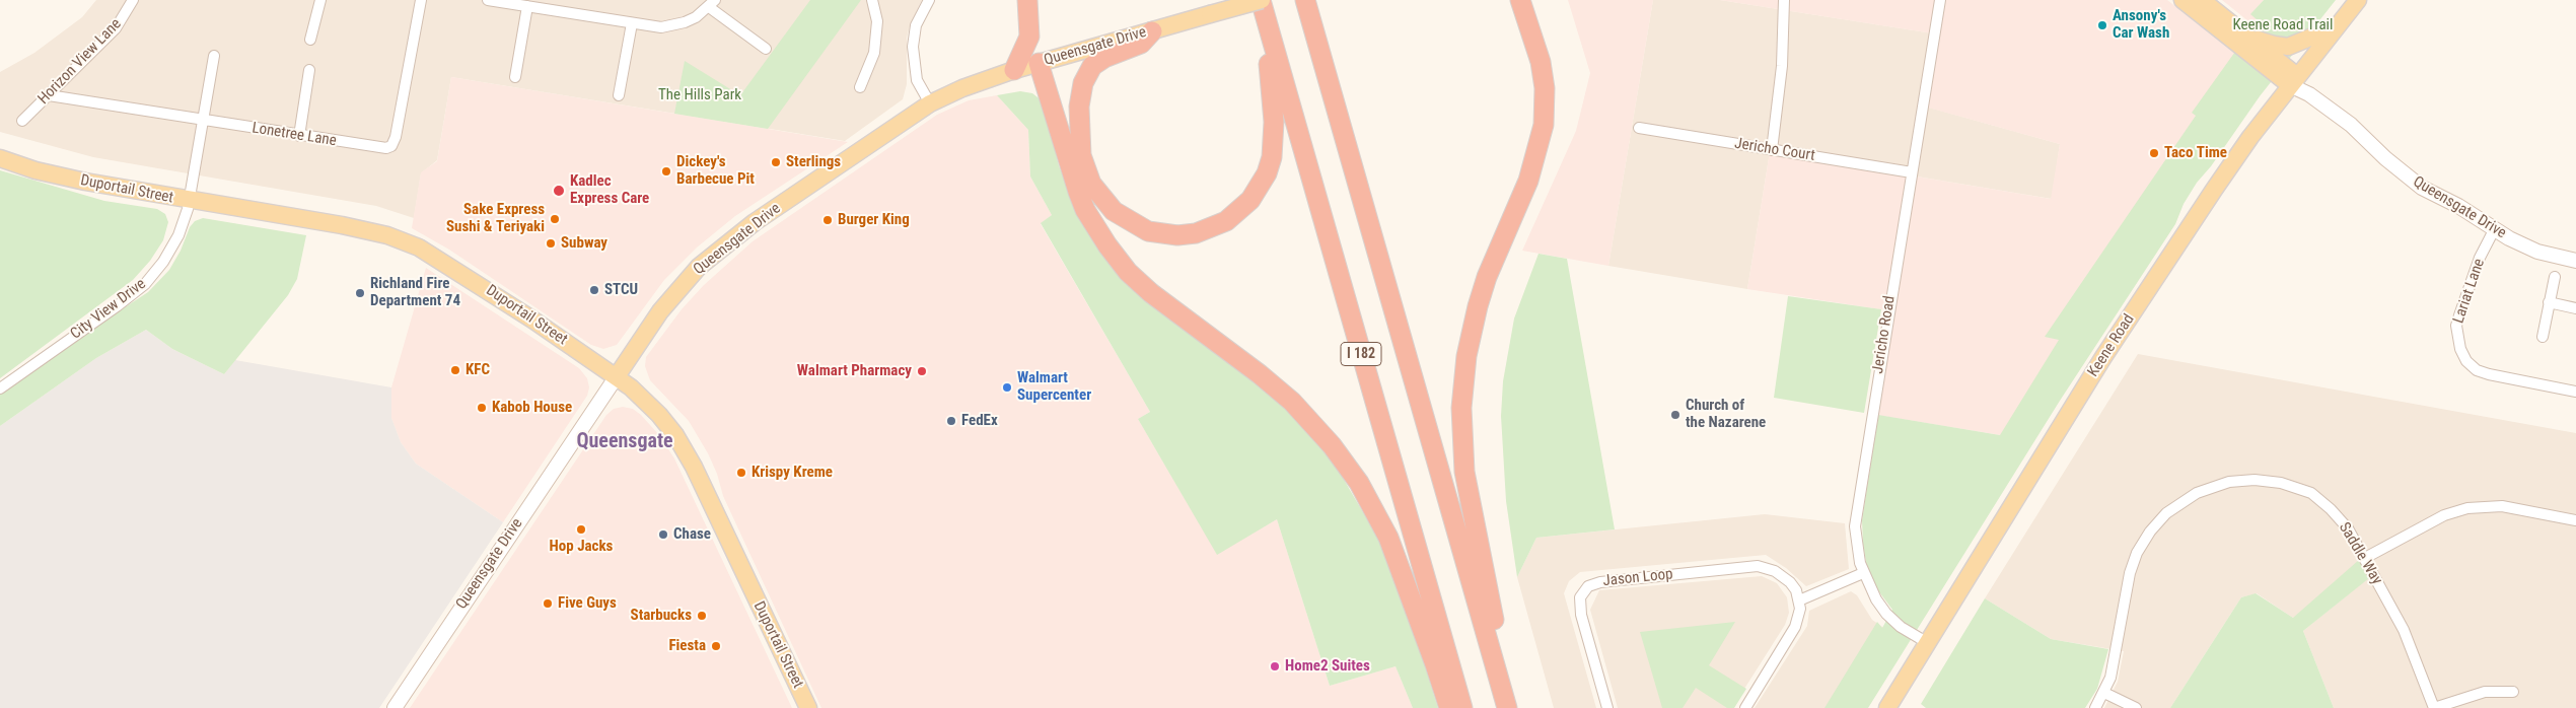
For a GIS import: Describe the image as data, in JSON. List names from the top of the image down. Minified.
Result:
{"streets":{"highway":["I 182"],"main road":["Queensgate Drive","Duportail Street","Keene Road"],"street":["Horizon View Lane","Lonetree Lane","Jericho Court","Lariat Lane","City View Drive","Jericho Road","Saddle Way","Jason Loop"]},"crossings":[["Queensgate Drive","Duportail Street"],["Queensgate Drive","Lariat Lane"],["Queensgate Drive","Keene Road"],["Queensgate Drive","I 182"],["Horizon View Lane","Lonetree Lane"],["Lonetree Lane","City View Drive"],["Jericho Court","Jericho Road"],["Duportail Street","City View Drive"],["Jericho Road","Keene Road"]],"districts":["Queensgate"],"parks":["Keene Road Trail","The Hills Park"],"places":["Ansony's Car Wash","Taco Time","Sterlings","Dickey's Barbecue Pit","Kadlec Express Care","Sake Express Sushi & Teriyaki","Burger King","Subway","STCU","Richland Fire Department 74","KFC","Walmart Pharmacy","Walmart Supercenter","Kabob House","Church of the Nazarene","FedEx","Krispy Kreme","Hop Jacks","Chase","Five Guys","Starbucks","Fiesta","Home2 Suites"]}
